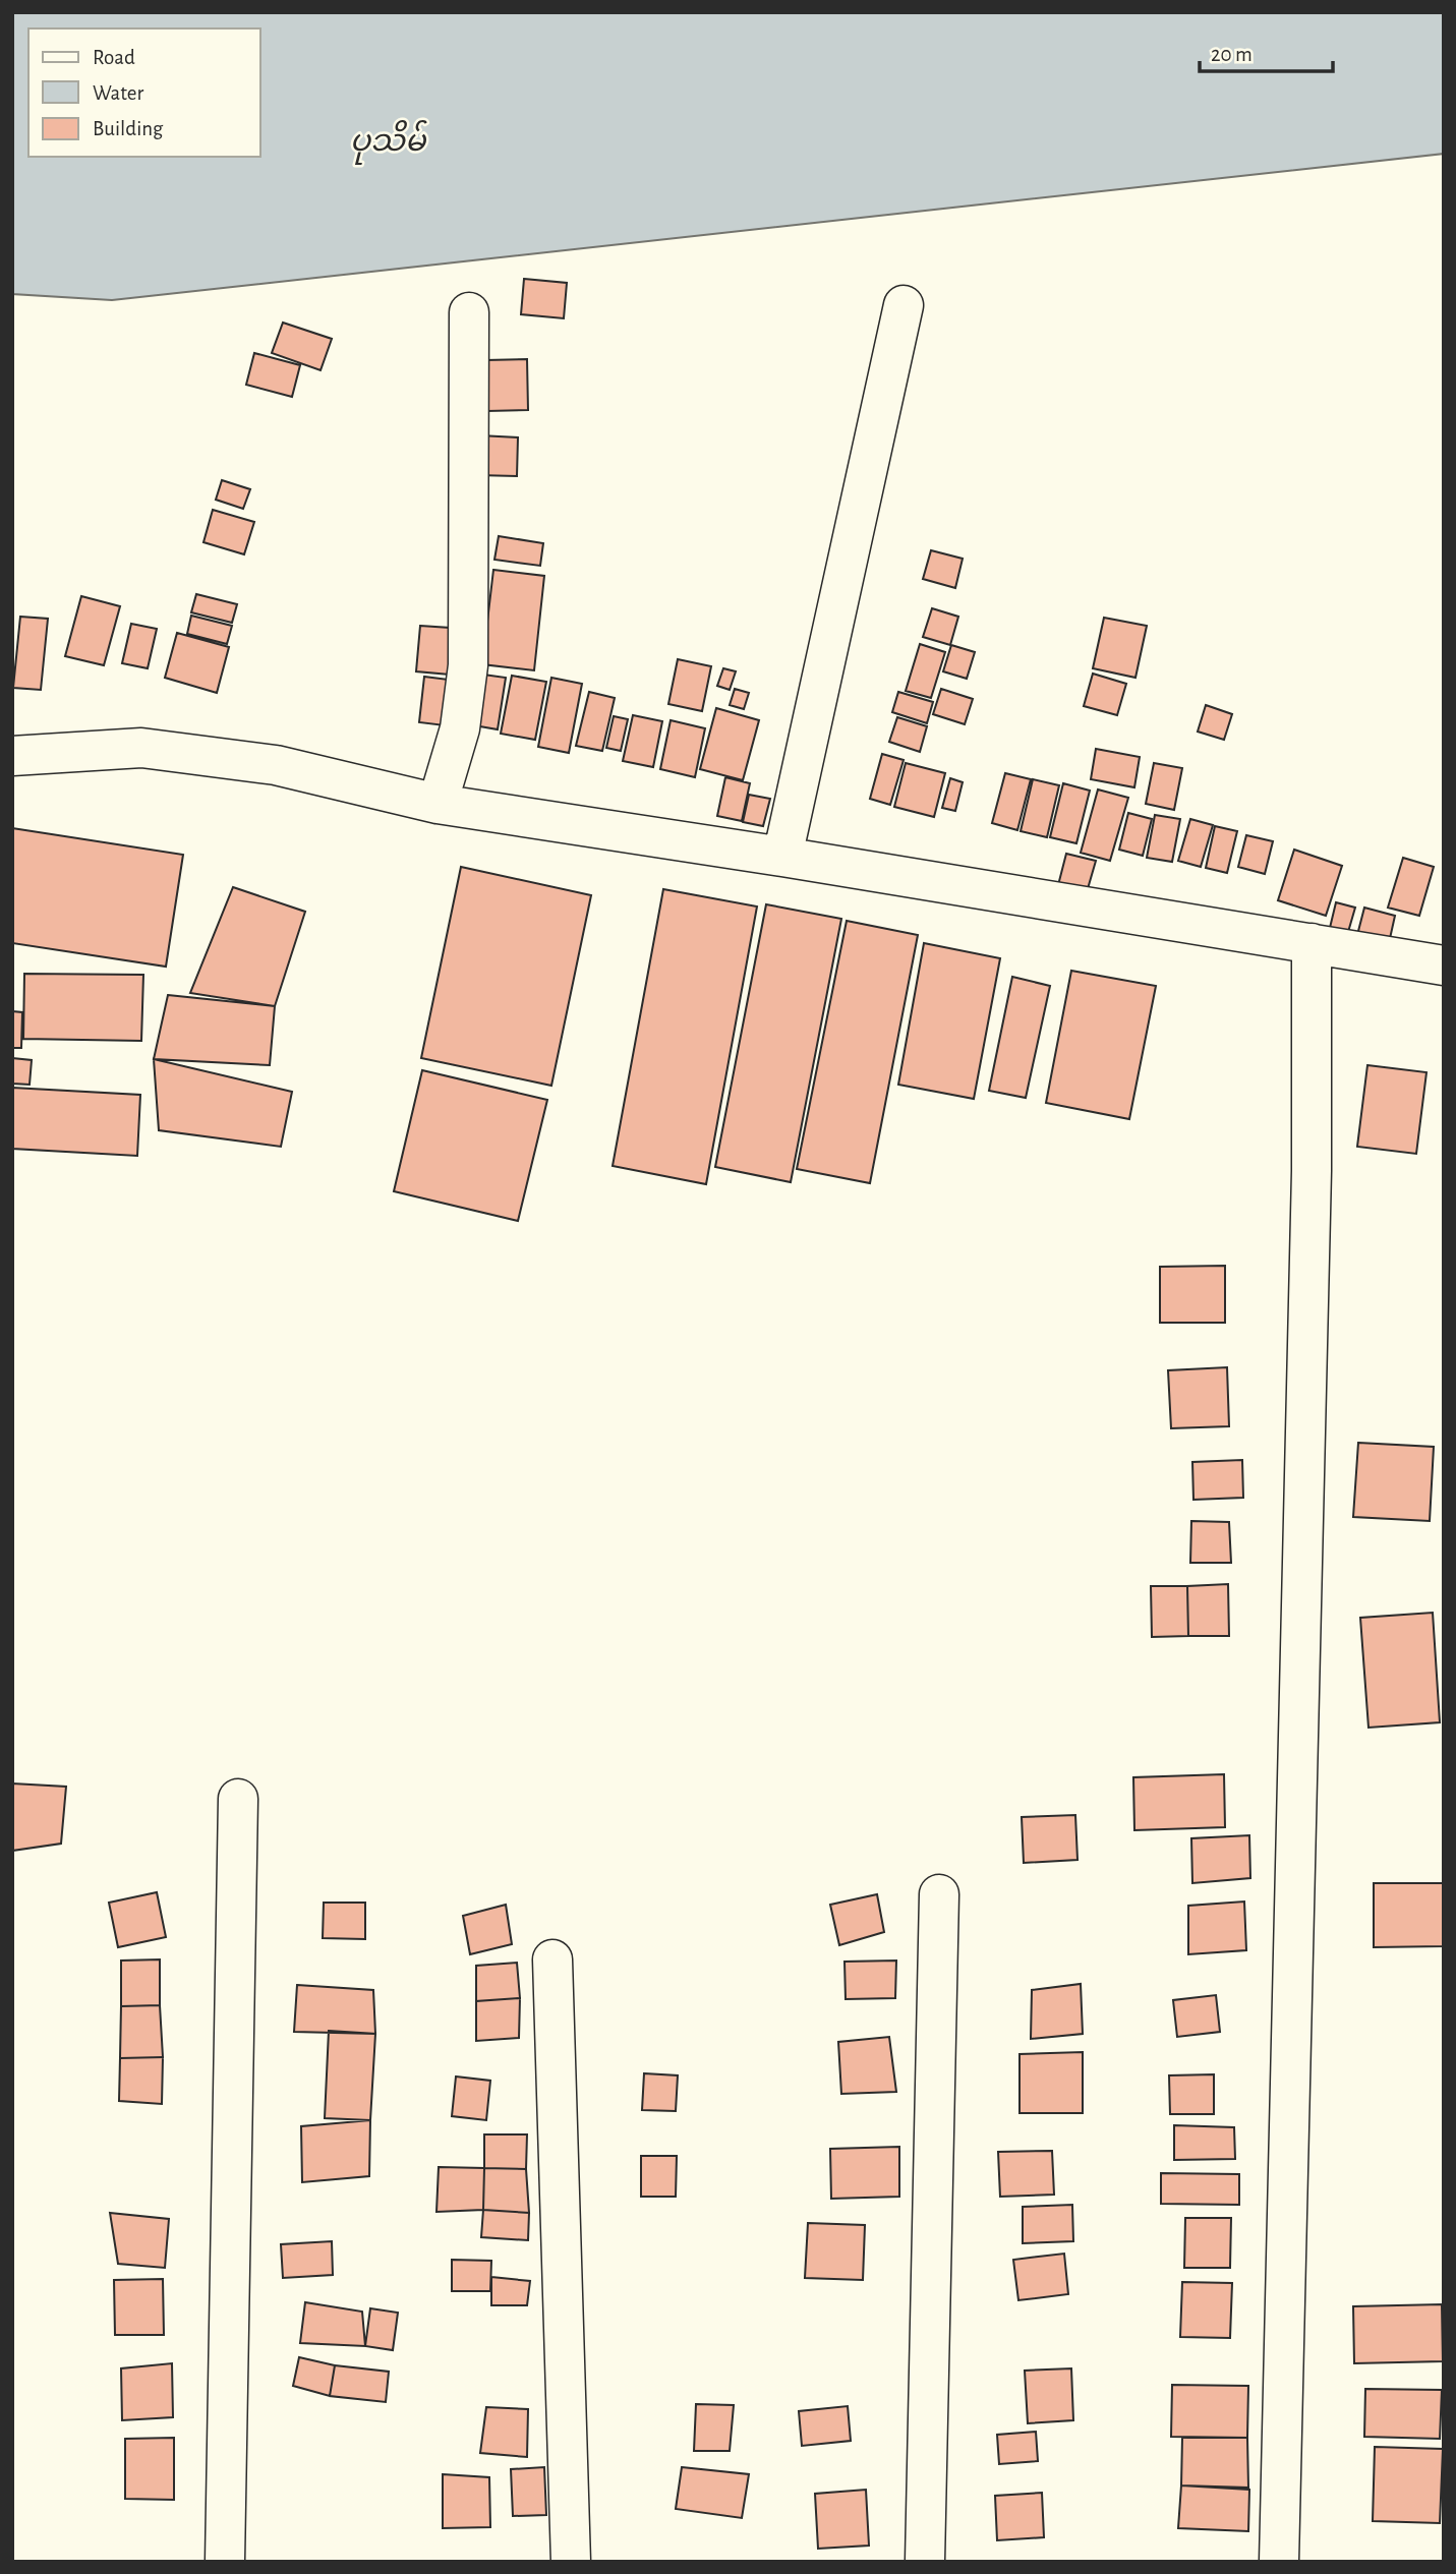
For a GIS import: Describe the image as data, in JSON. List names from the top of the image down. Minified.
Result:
{"water":["ပုသိမ်"],"legend":["Road","Water","Building"],"scale_bar":"20 m"}
